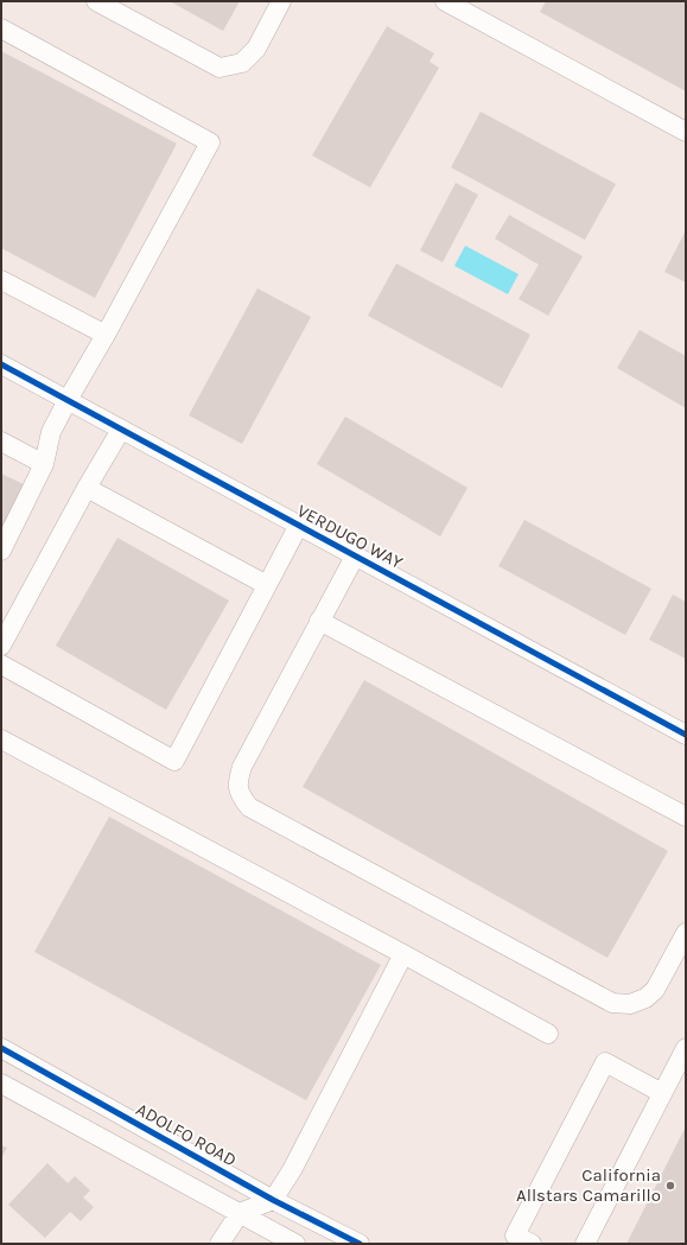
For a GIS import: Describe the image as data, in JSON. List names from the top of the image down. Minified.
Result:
{"streets":{"street":["VERDUGO WAY","ADOLFO ROAD"]},"places":["California Allstars Camarillo"]}
